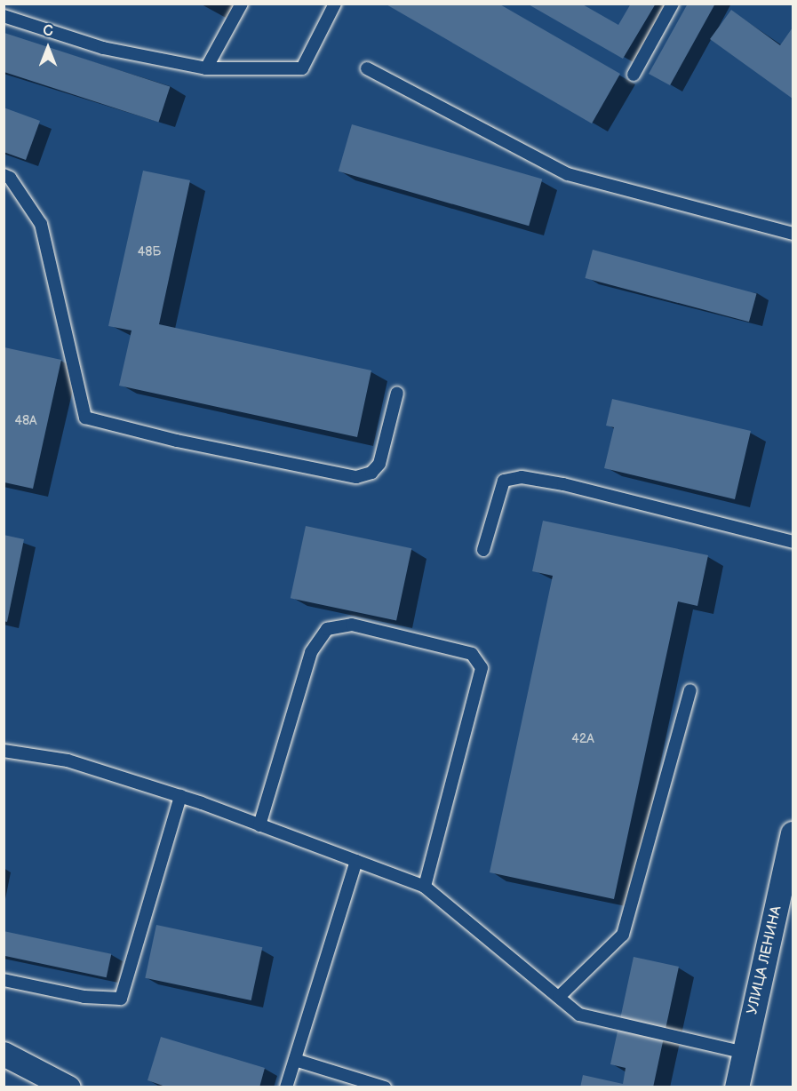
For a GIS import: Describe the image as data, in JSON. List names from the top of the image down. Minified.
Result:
{"streets":{"street":["УЛИЦА ЛЕНИНА"]},"house_numbers":["48Б","48А","42А"],"north":"top"}
